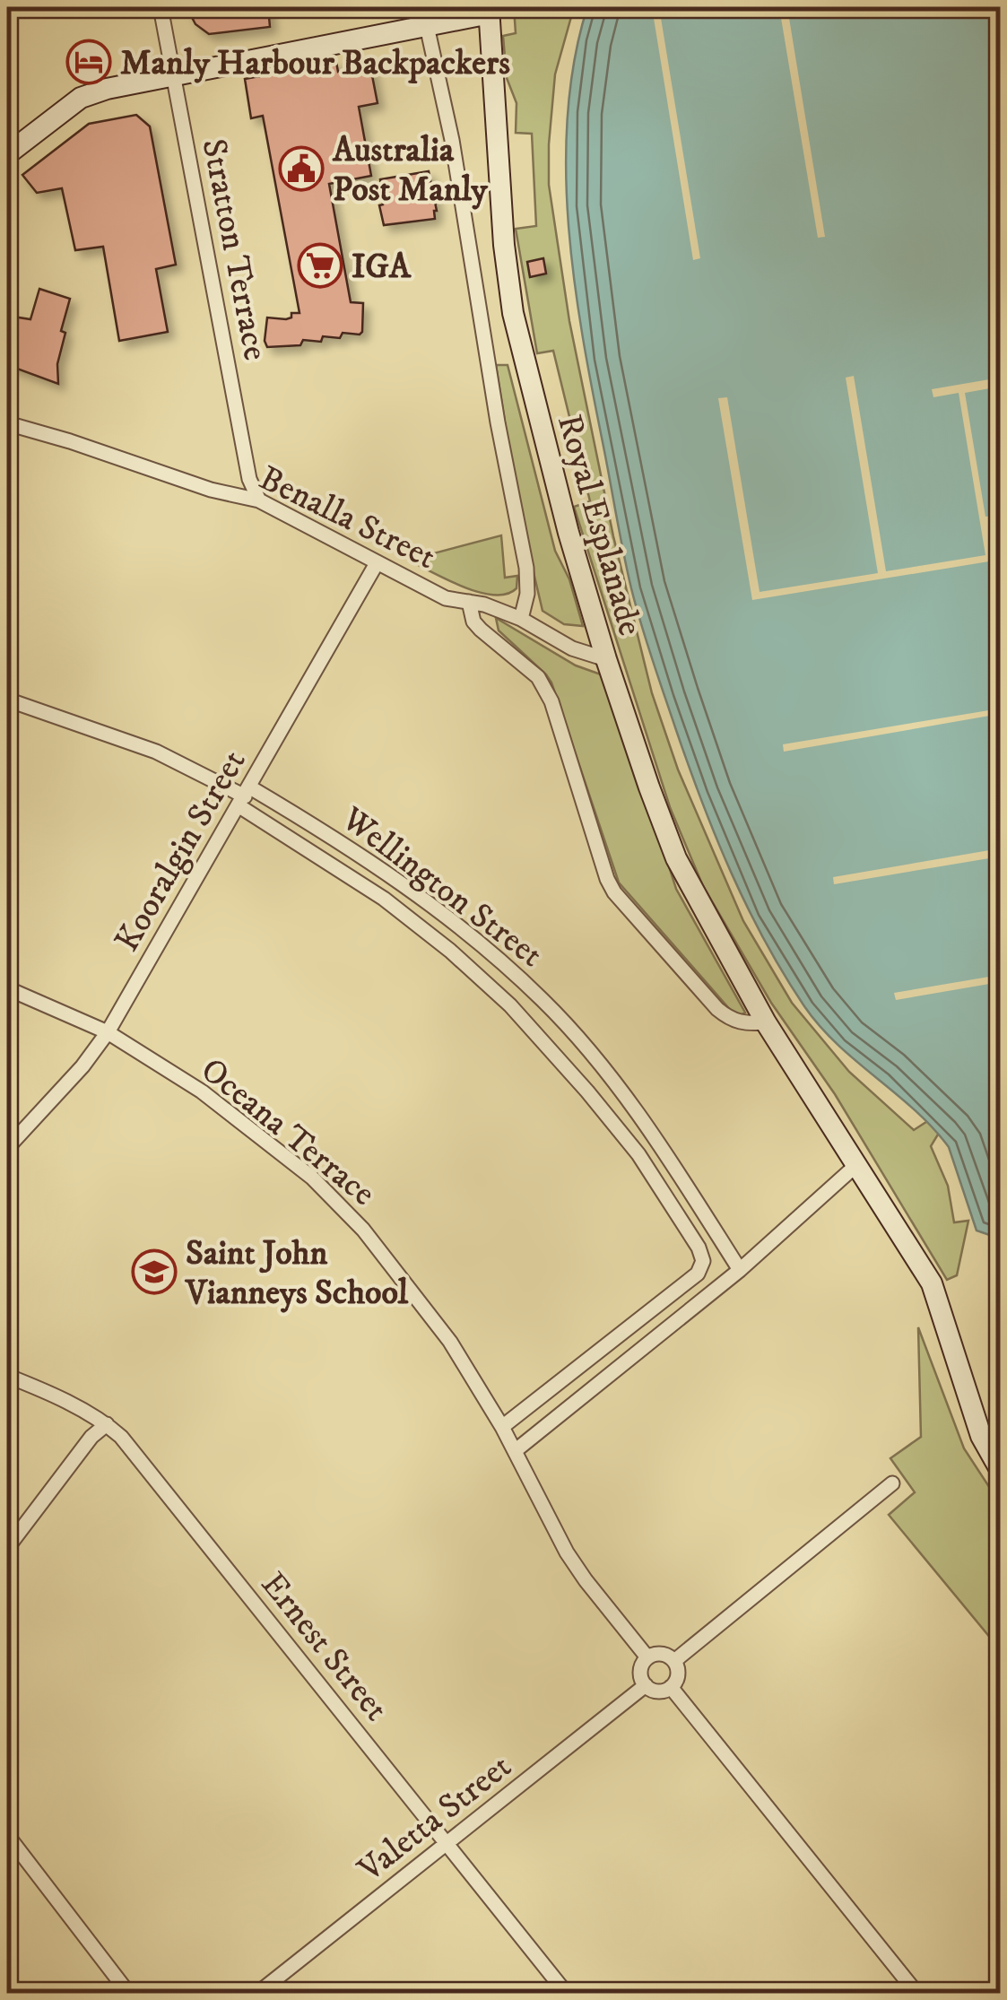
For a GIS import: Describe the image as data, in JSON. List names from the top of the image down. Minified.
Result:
{"streets":{"street":["Stratton Terrace","Benalla Street","Royal Esplanade","Kooralgin Street","Wellington Street","Oceana Terrace","Ernest Street","Valetta Street"]},"crossings":[["Stratton Terrace","Benalla Street"],["Benalla Street","Royal Esplanade"],["Benalla Street","Kooralgin Street"],["Kooralgin Street","Wellington Street"],["Kooralgin Street","Oceana Terrace"],["Wellington Street","Oceana Terrace"],["Oceana Terrace","Valetta Street"],["Ernest Street","Valetta Street"]],"places":{"hotel":["Manly Harbour Backpackers"],"public building":["Australia Post Manly"],"supermarket":["IGA"],"school or university":["Saint John Vianneys School"]}}
